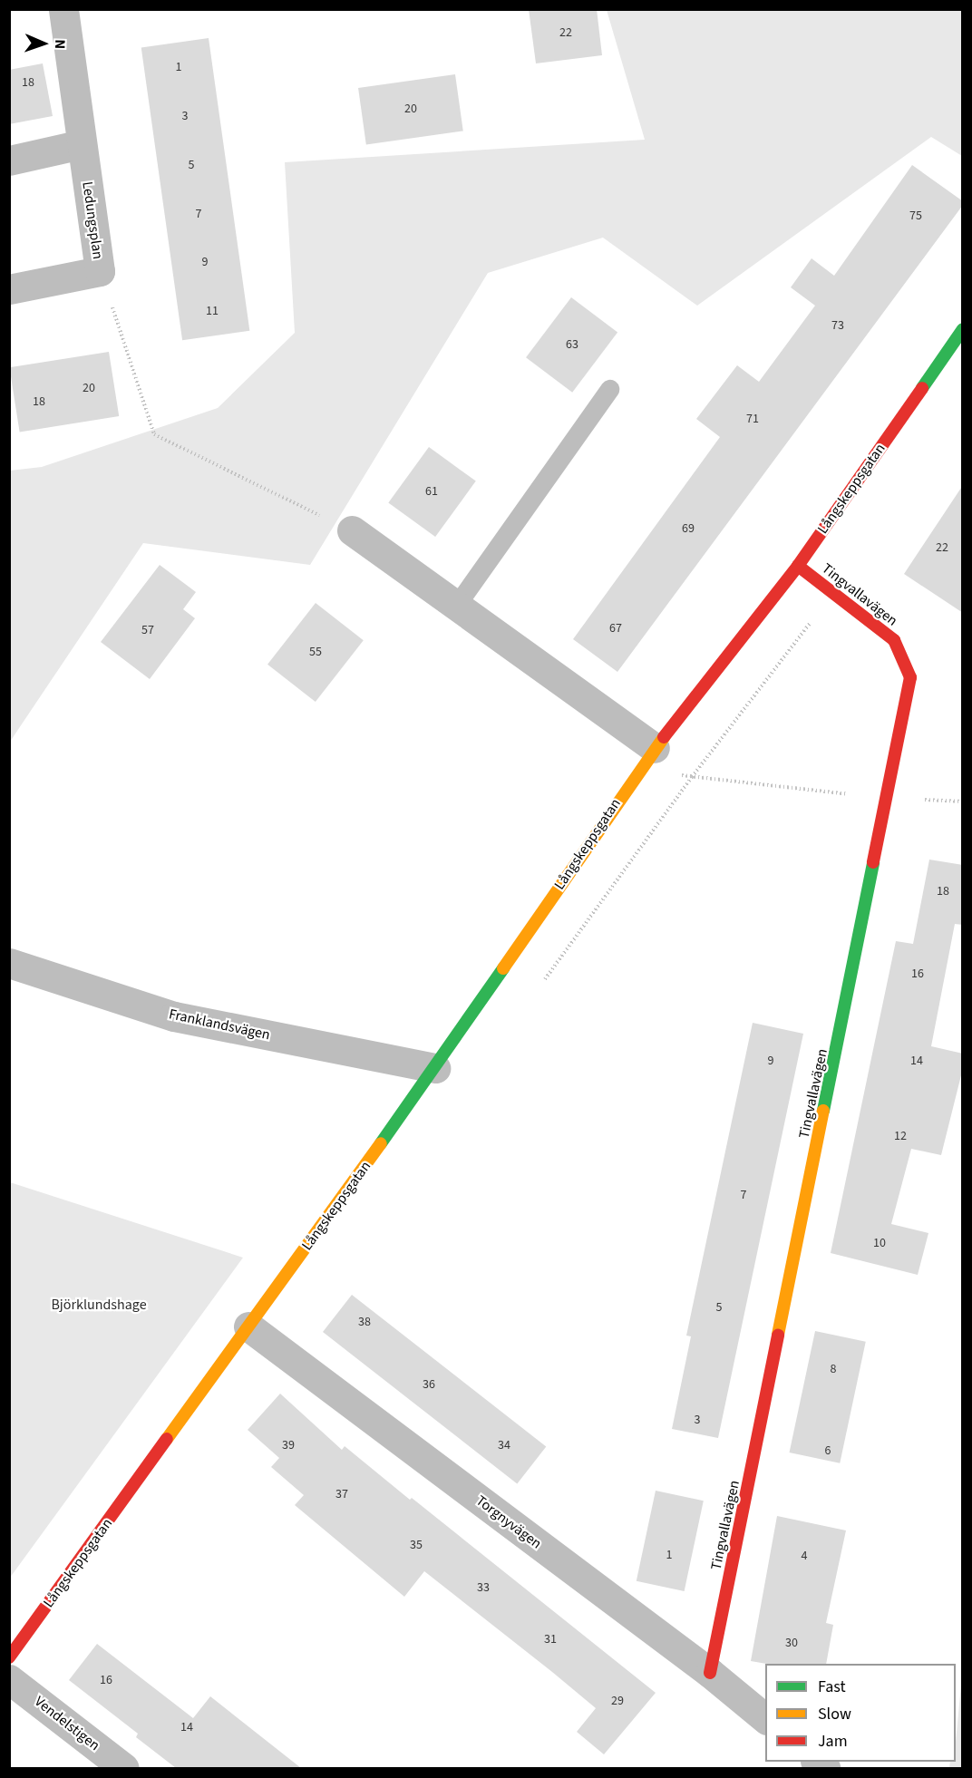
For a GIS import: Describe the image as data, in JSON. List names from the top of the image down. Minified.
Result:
{"streets":{"street":["Ledungsplan","Långskeppsgatan","Tingvallavägen","Franklandsvägen","Torgnyvägen","Vendelstigen"]},"crossings":[["Långskeppsgatan","Tingvallavägen"],["Långskeppsgatan","Franklandsvägen"],["Långskeppsgatan","Torgnyvägen"],["Tingvallavägen","Torgnyvägen"]],"parks":["Björklundshage"],"house_numbers":["22","1","18","20","3","5","7","75","9","11","73","63","20","18","71","61","69","22","67","57","55","18","16","9","14","12","7","10","5","38","8","36","3","39","34","6","37","35","1","4","33","31","30","16","29","14"],"legend":["Fast","Slow","Jam"],"north":"right"}
